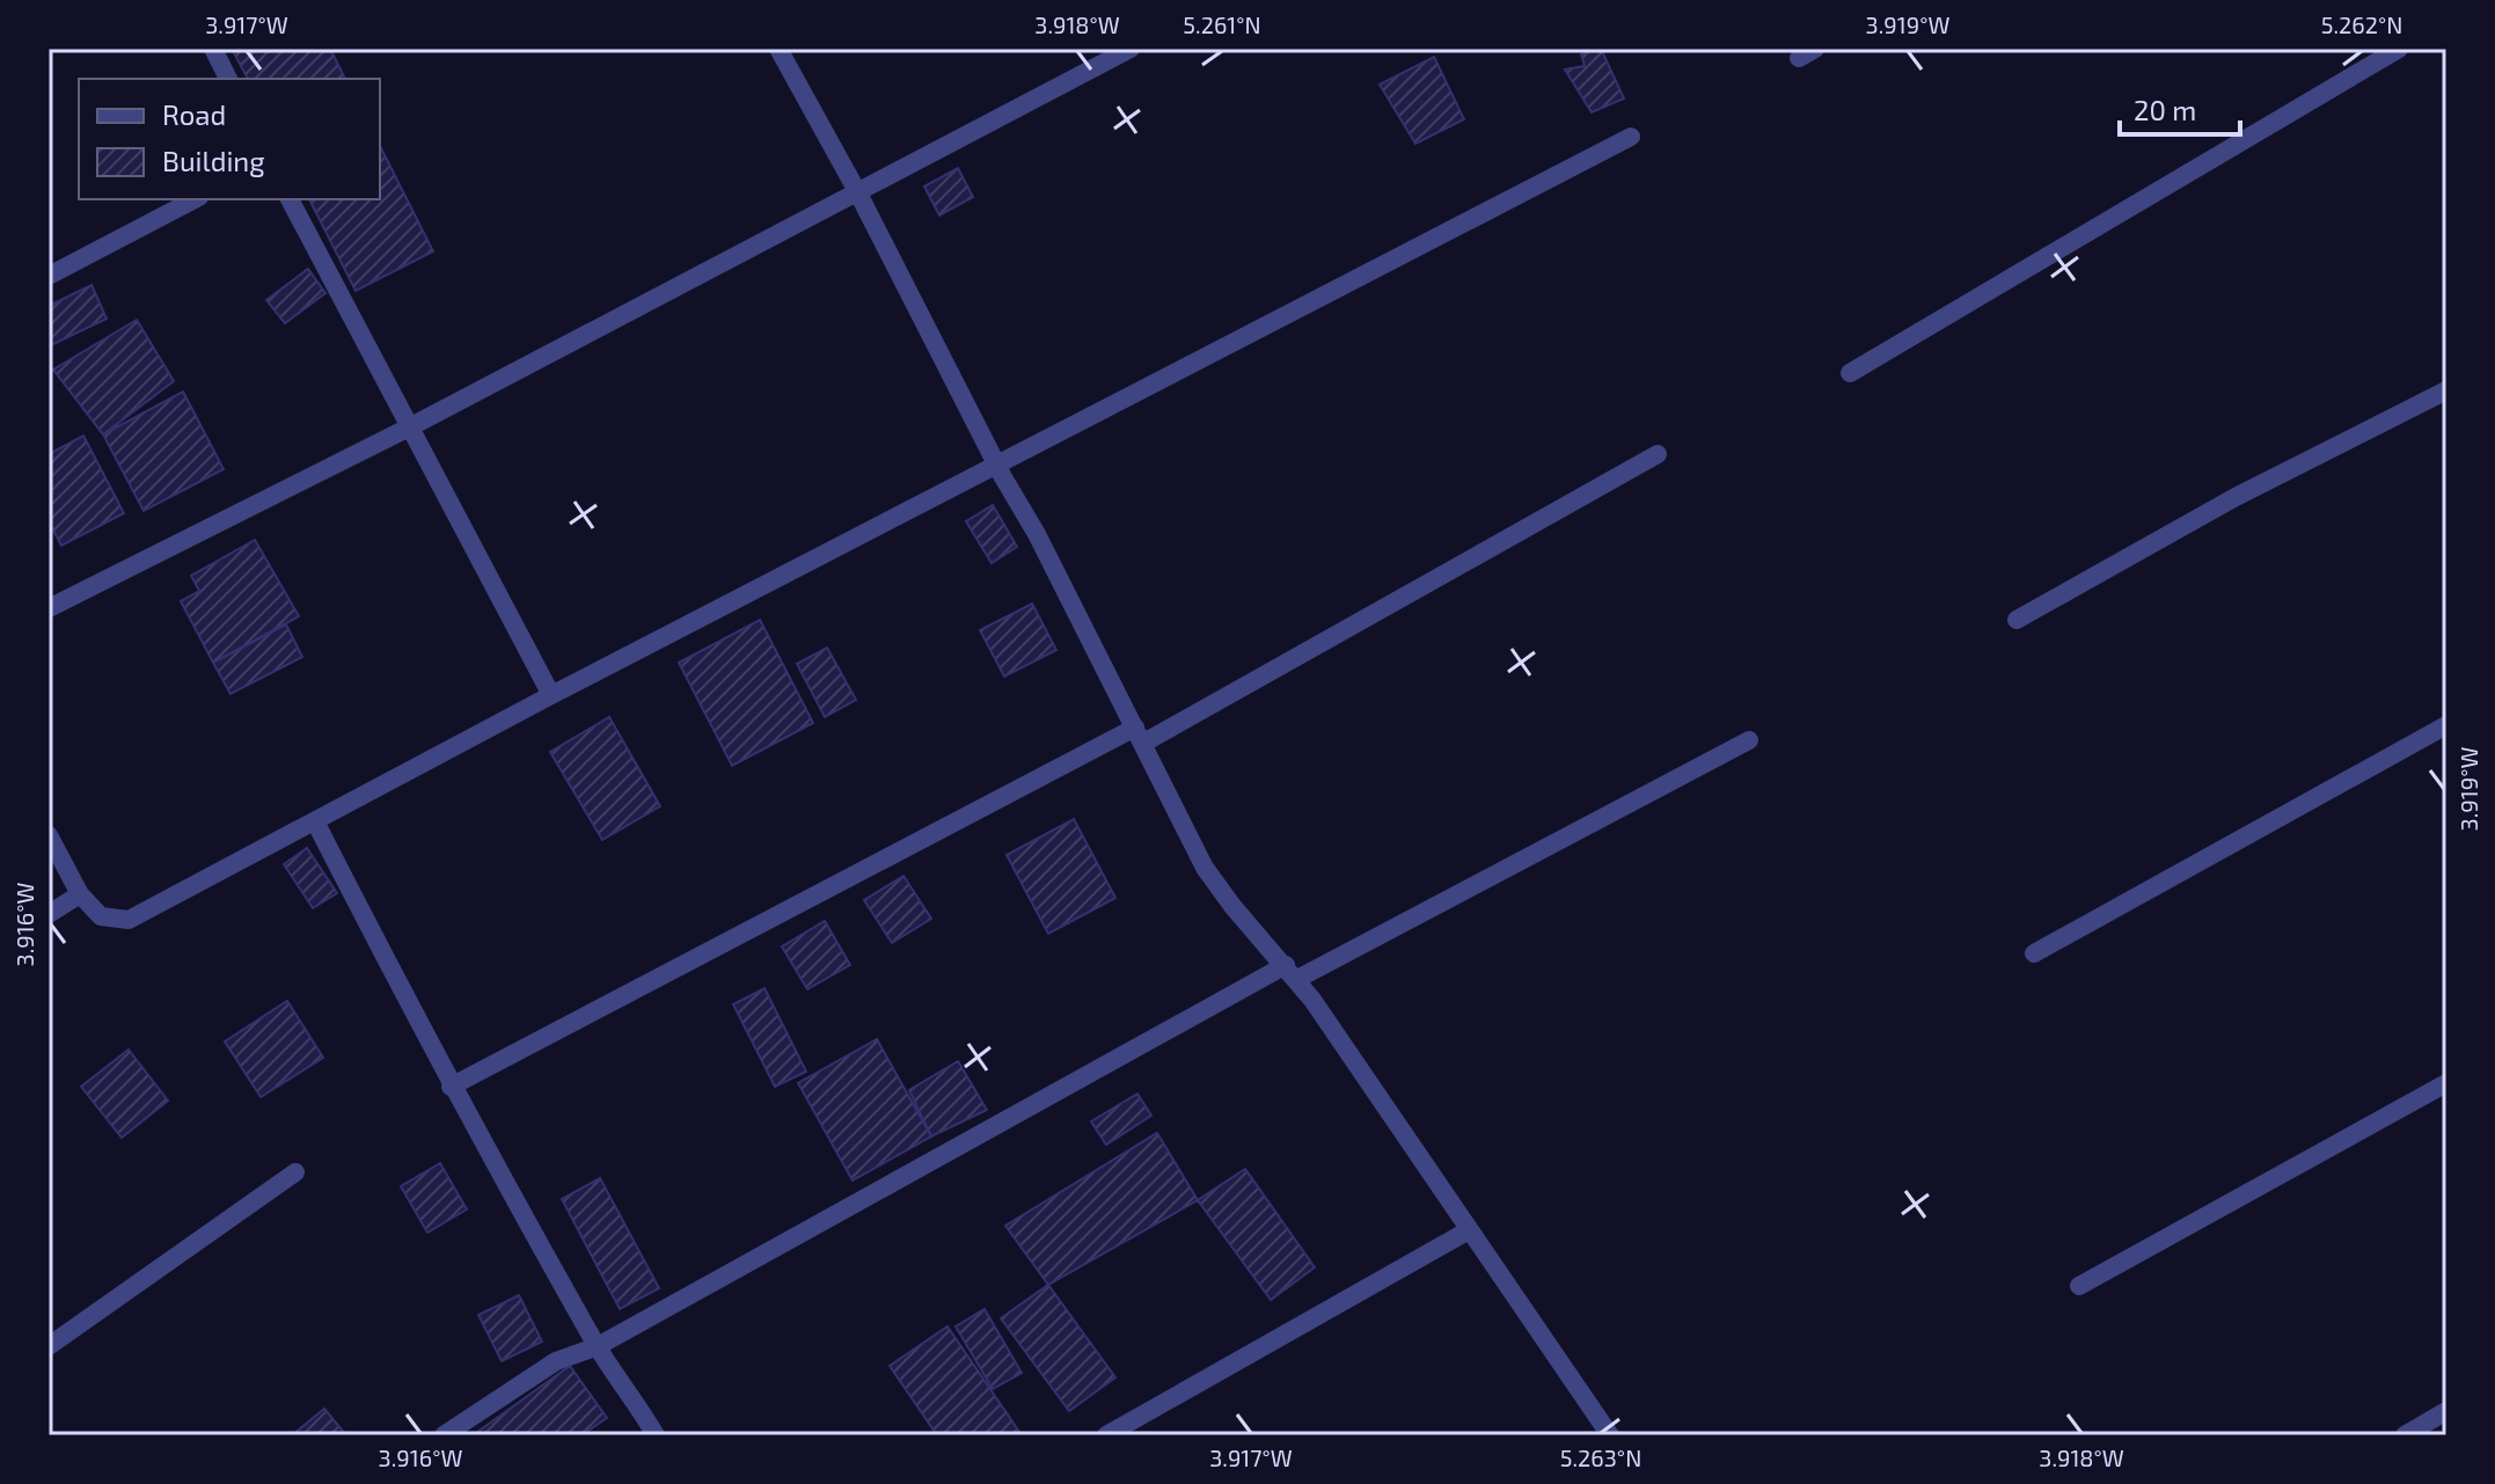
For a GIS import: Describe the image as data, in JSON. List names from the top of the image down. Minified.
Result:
{"legend":["Road","Building"],"scale_bar":"20 m","coordinates":["3.917°W","3.918°W","5.261°N","3.919°W","5.262°N","3.916°W","5.263°N"]}
